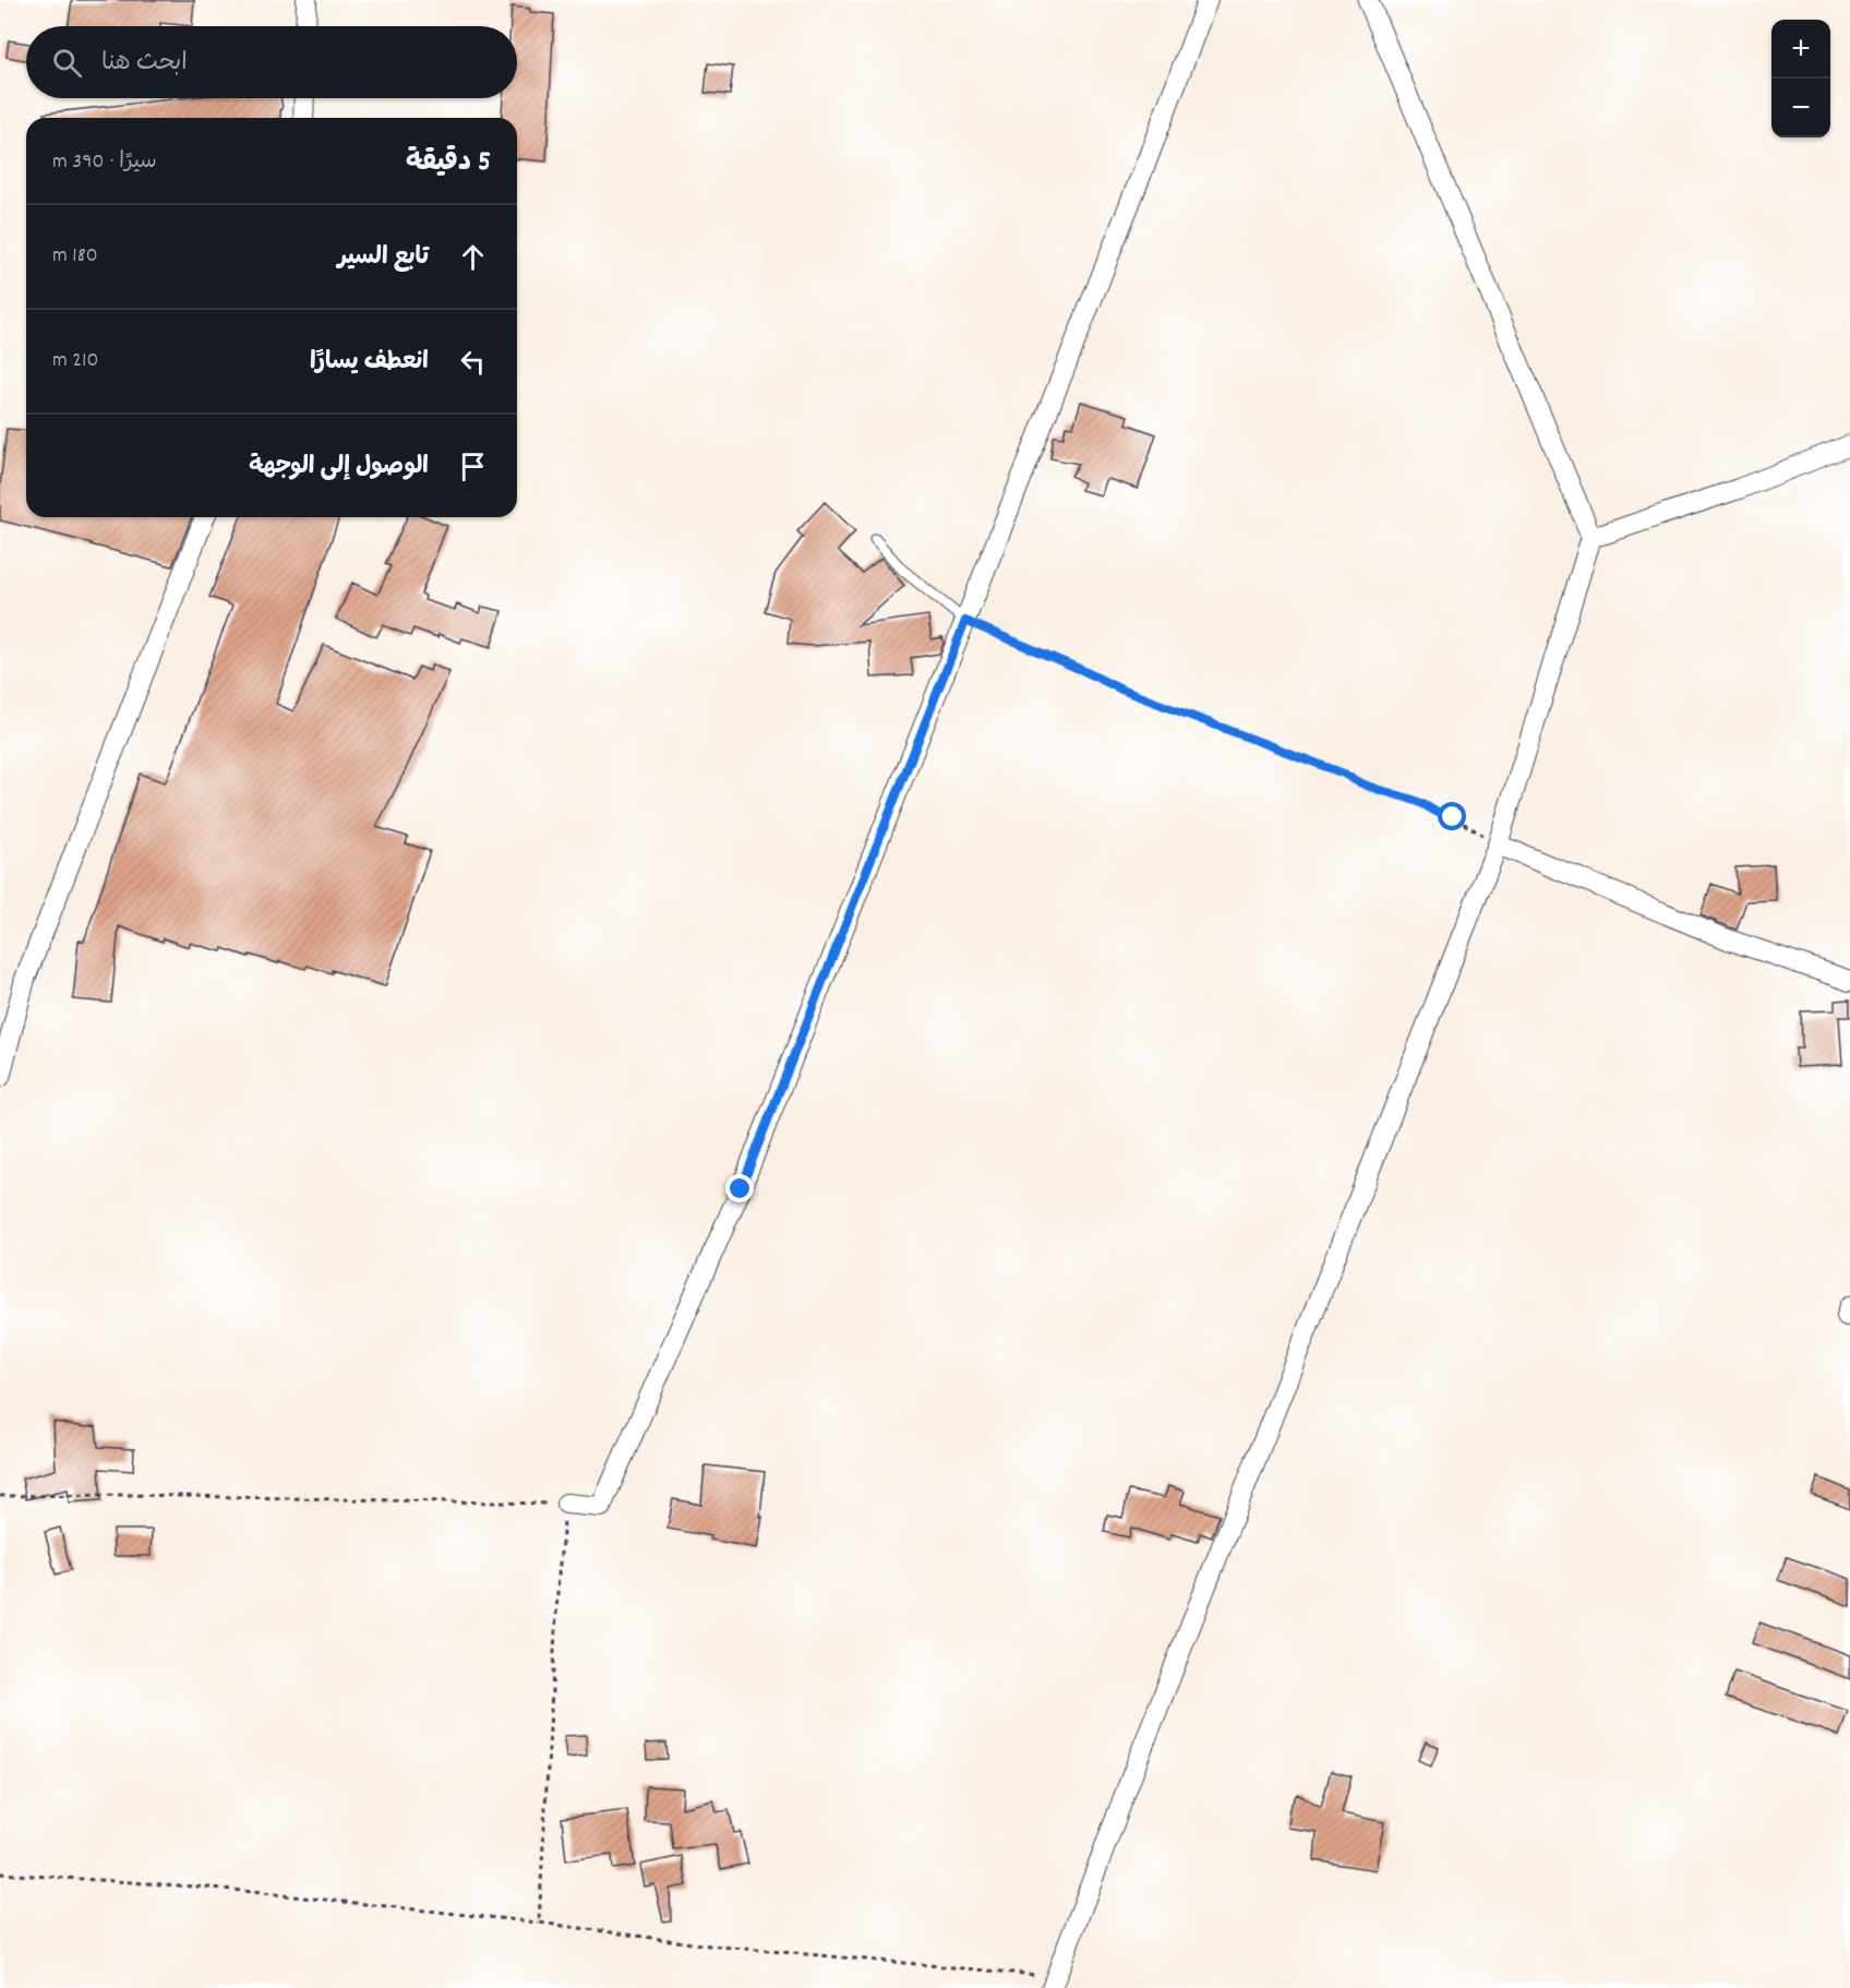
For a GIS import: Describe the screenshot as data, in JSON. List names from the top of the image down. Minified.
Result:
{"page":{"map_buttons":["+","−"],"search":"ابحث هنا","heading":["5 دقيقة","سيرًا · 390 m"],"list":[["تابع السير","180 m"],["انعطف يسارًا","210 m"],"الوصول إلى الوجهة"]}}
